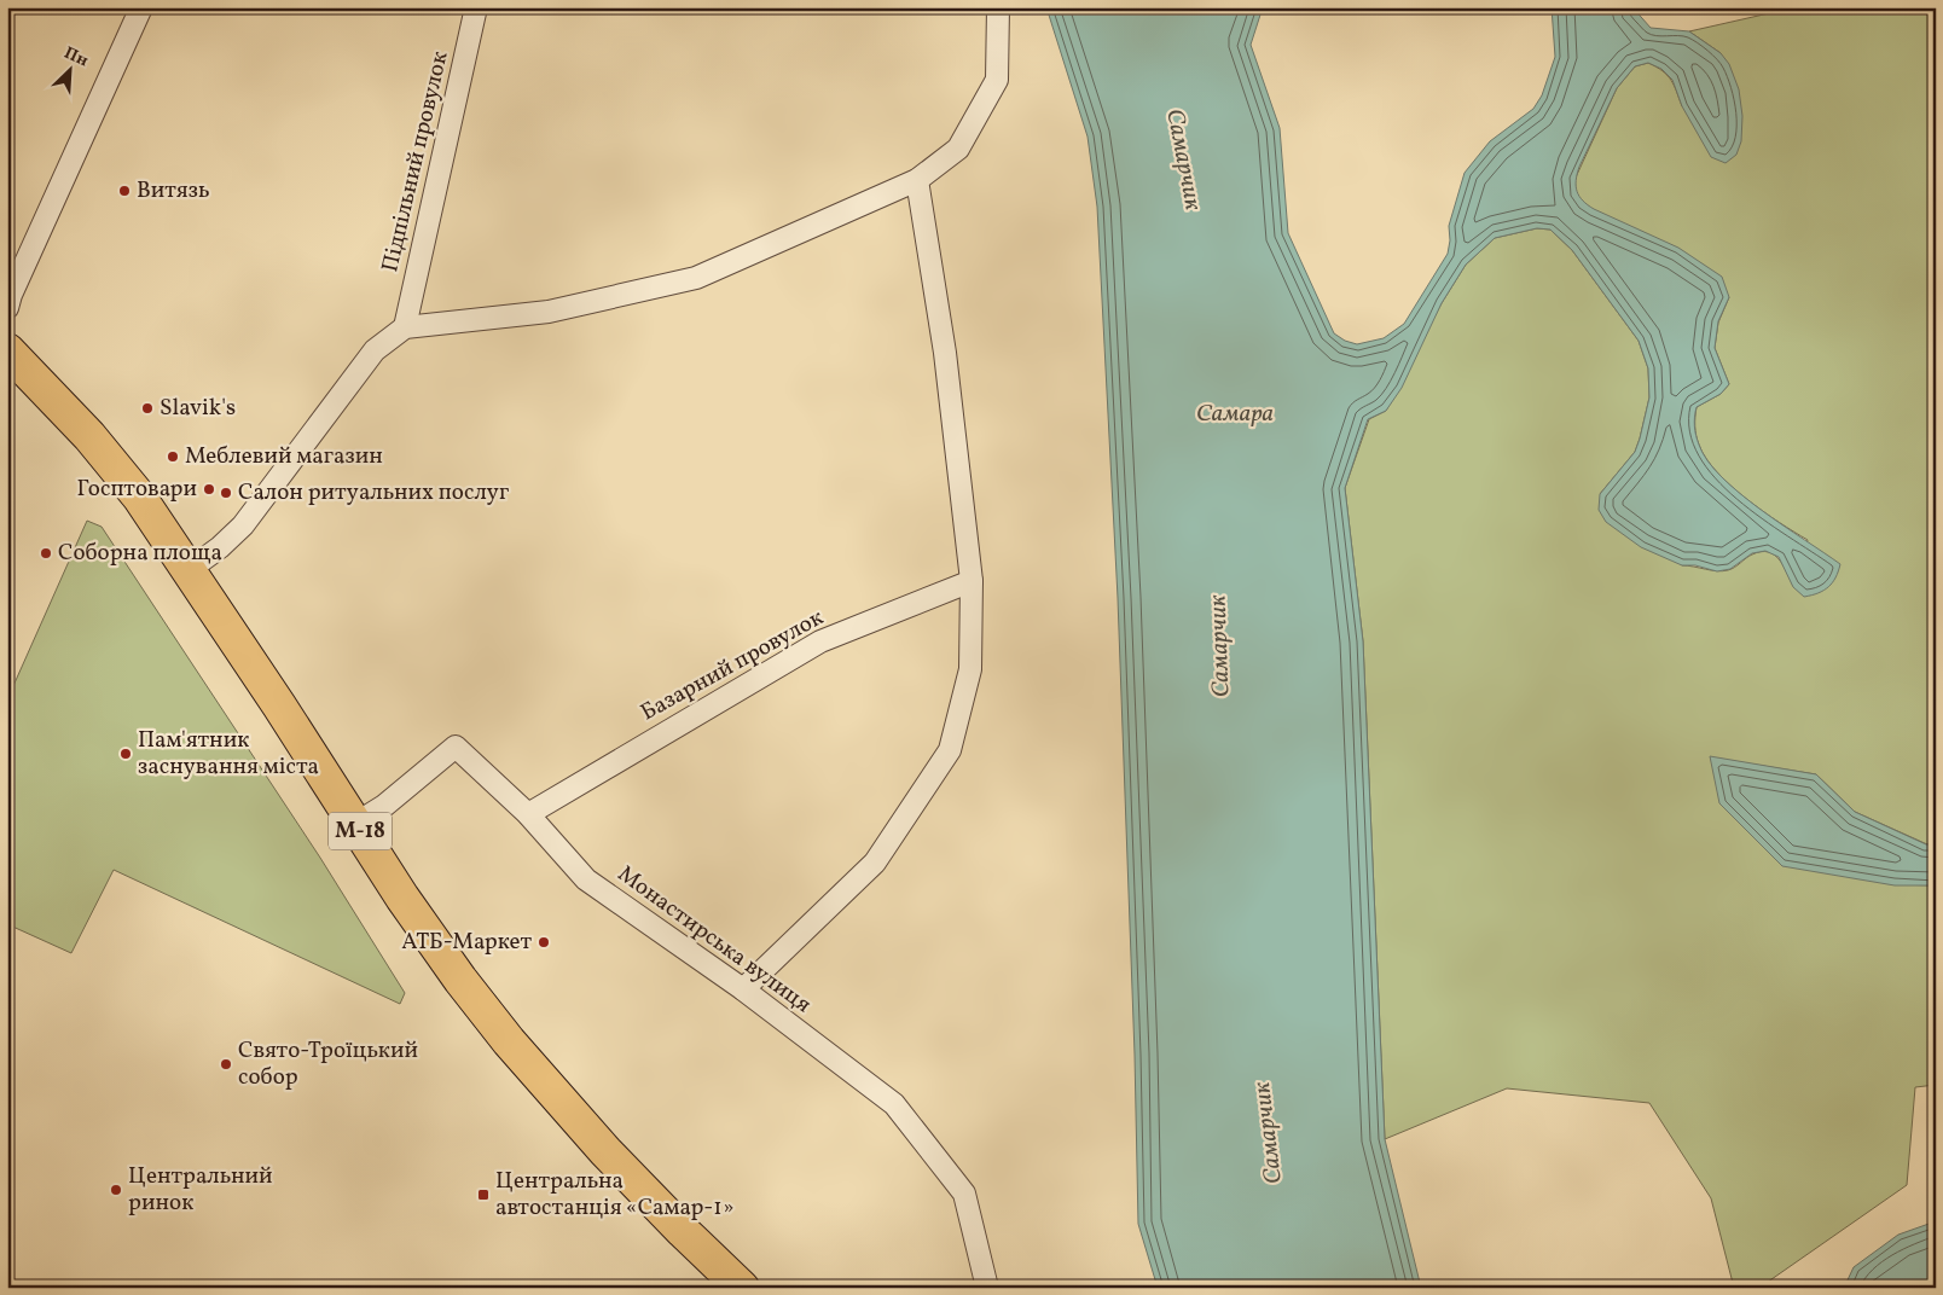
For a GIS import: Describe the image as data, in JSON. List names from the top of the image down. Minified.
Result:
{"streets":{"highway":["М-18"],"street":["Підпільний провулок","Базарний провулок","Монастирська вулиця"]},"crossings":[["Базарний провулок","Монастирська вулиця"],["М-18","Монастирська вулиця"]],"water":["Самарчик","Самара"],"places":{"other":["Витязь","Slavik's","Меблевий магазин","Госптовари","Салон ритуальних послуг","Соборна площа","Пам'ятник заснування міста","АТБ-Маркет","Свято-Троїцький собор","Центральний ринок"],"transit":["Центральна автостанція «Самар-1»"]},"north":"top right"}
